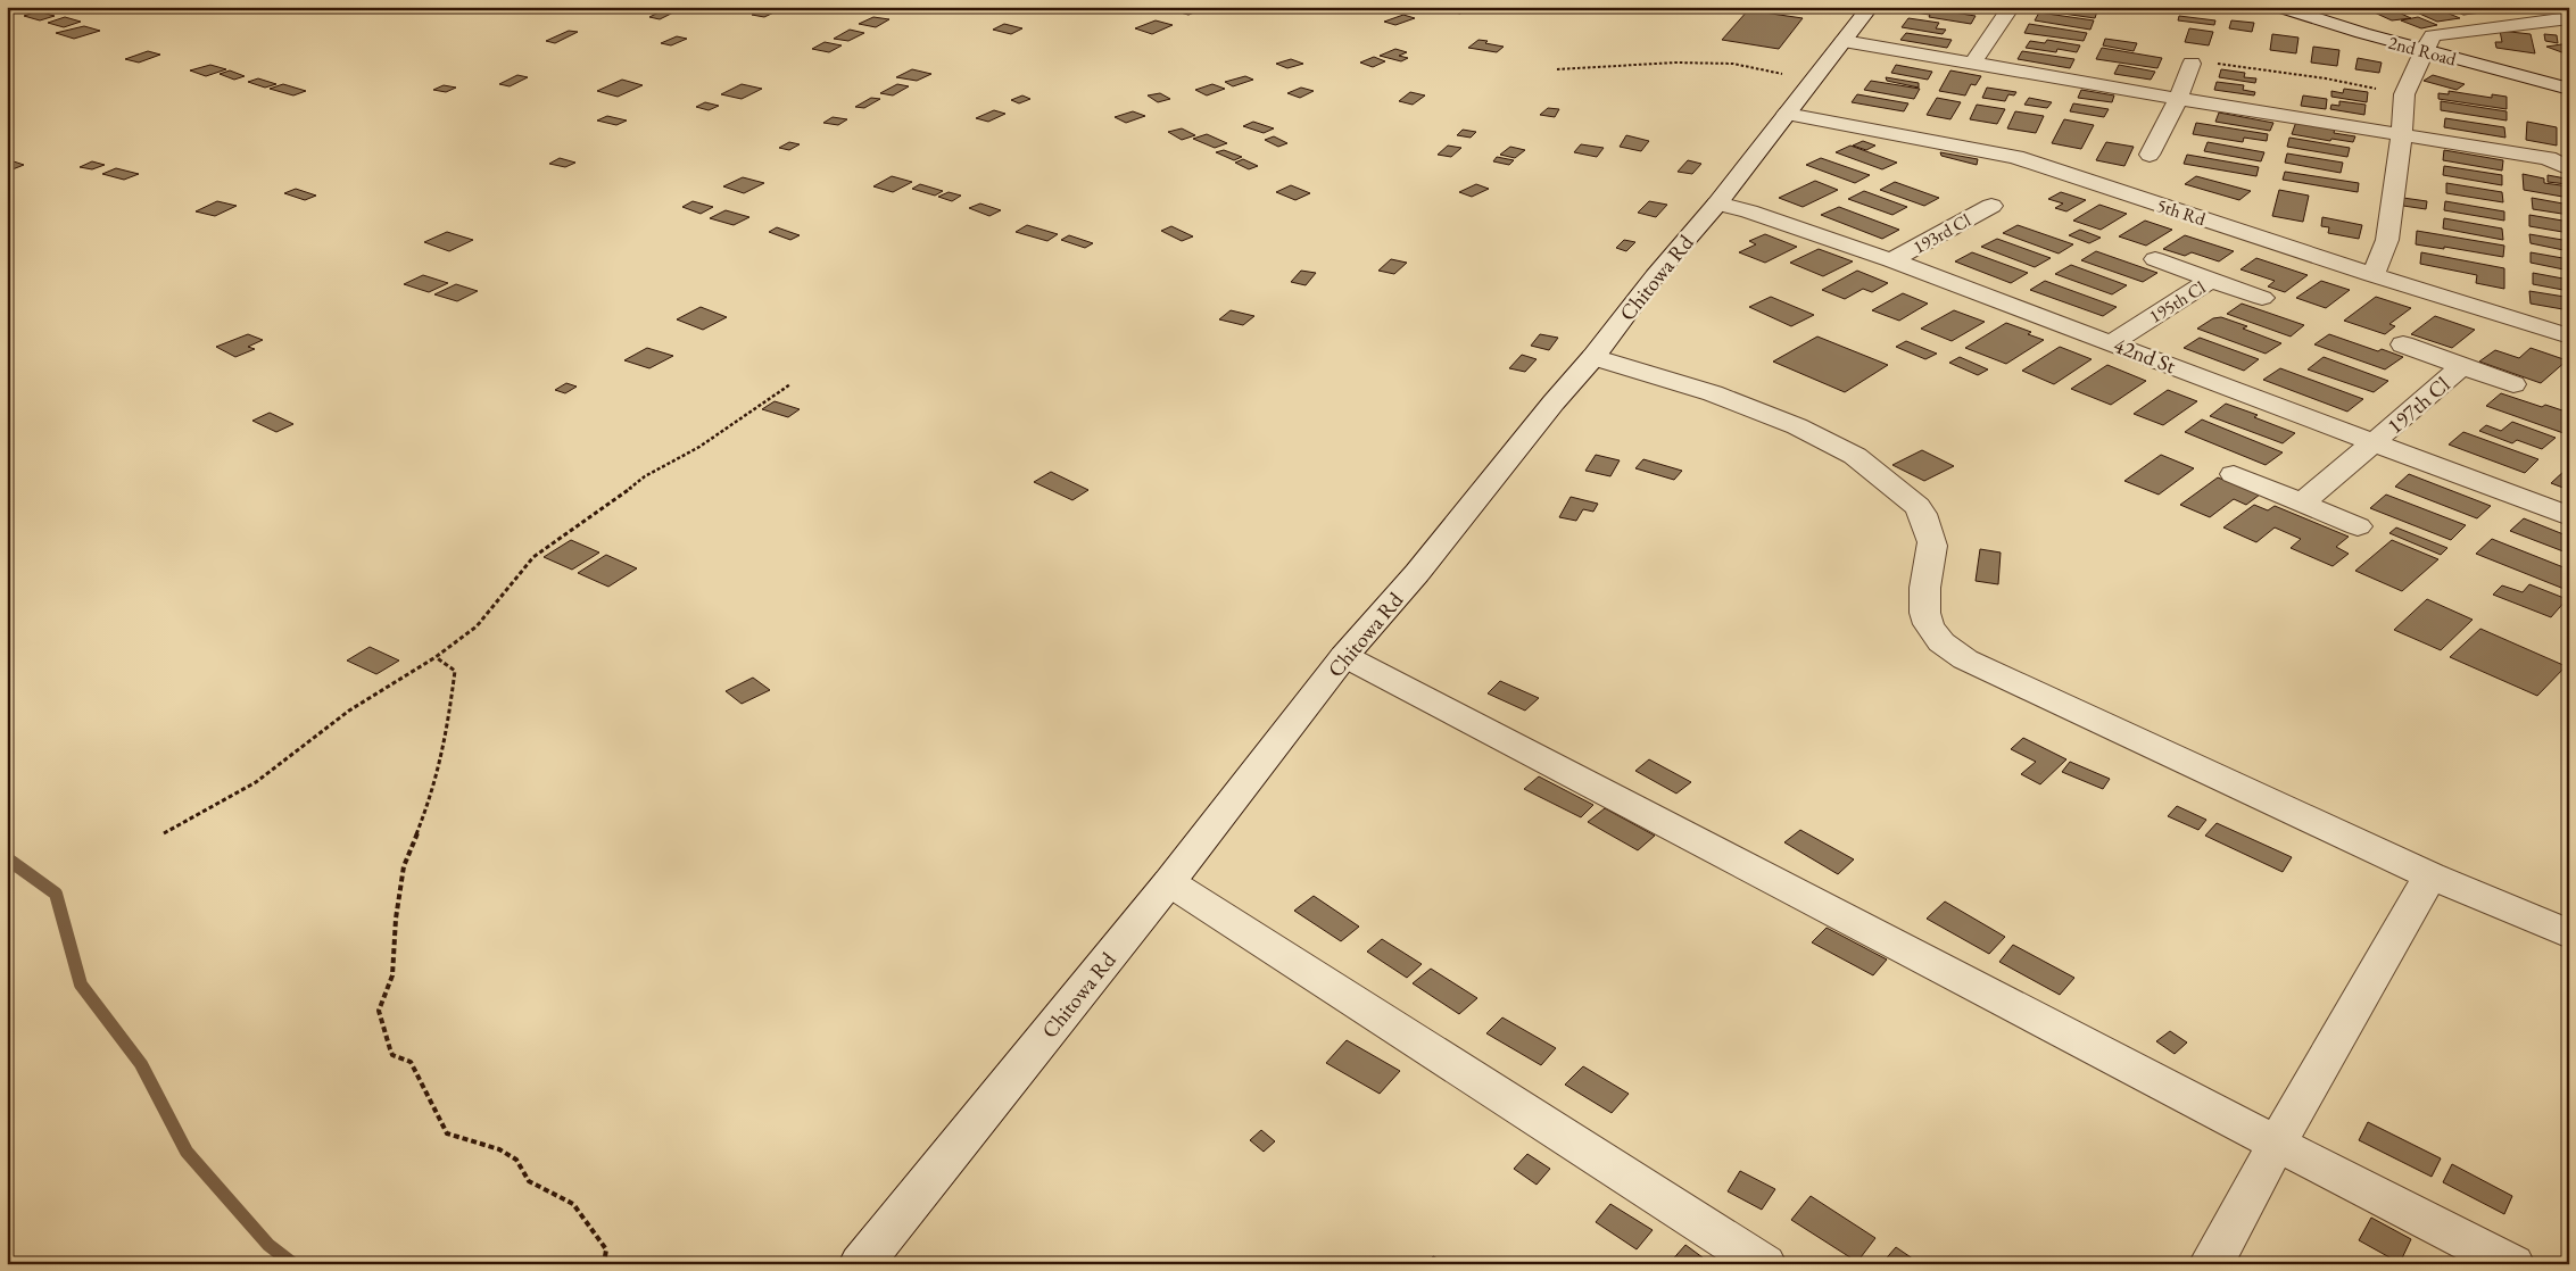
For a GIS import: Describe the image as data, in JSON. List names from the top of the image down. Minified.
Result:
{"streets":{"street":["2nd Road","5th Rd","193rd Cl","Chitowa Rd","195th Cl","42nd St","197th Cl"]},"crossings":[["5th Rd","Chitowa Rd"],["193rd Cl","42nd St"],["Chitowa Rd","42nd St"],["195th Cl","42nd St"],["42nd St","197th Cl"]]}
